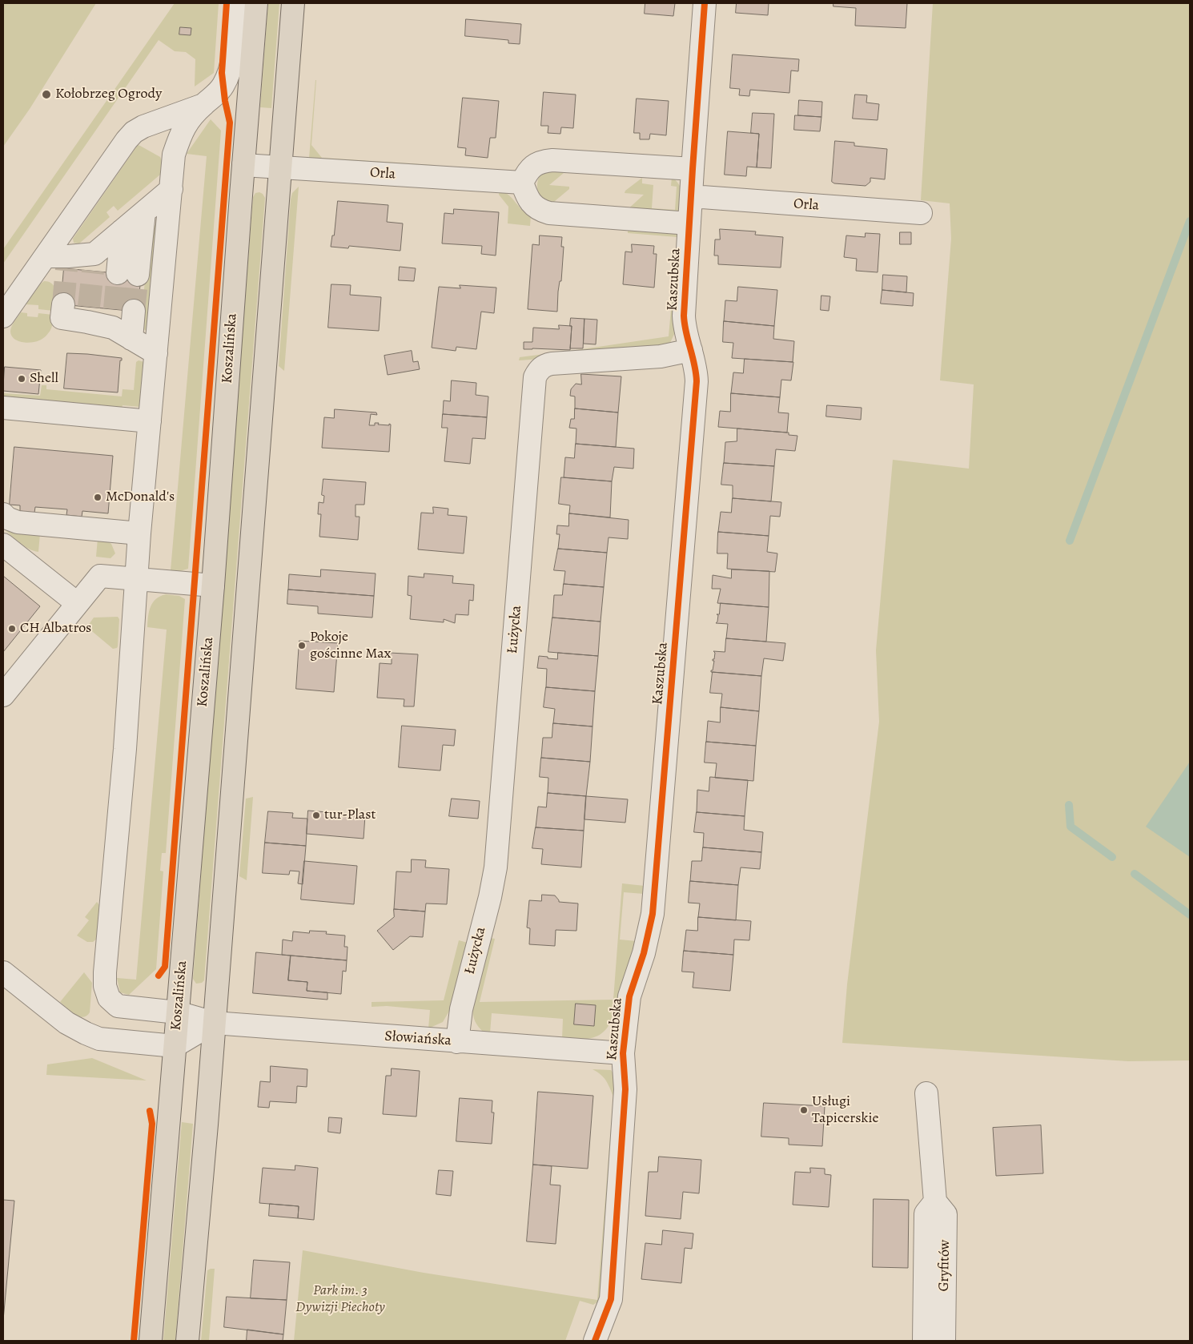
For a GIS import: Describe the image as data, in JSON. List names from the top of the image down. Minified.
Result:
{"streets":{"main road":["Koszalińska"],"street":["Orla","Kaszubska","Łużycka","Słowiańska","Gryfitów"]},"crossings":[["Orla","Kaszubska"],["Orla","Koszalińska"],["Kaszubska","Łużycka"],["Kaszubska","Słowiańska"],["Koszalińska","Słowiańska"],["Łużycka","Słowiańska"]],"parks":["Park im. 3 Dywizji Piechoty"],"places":["Kołobrzeg Ogrody","Shell","McDonald's","CH Albatros","Pokoje gościnne Max","tur-Plast","Usługi Tapicerskie"]}
